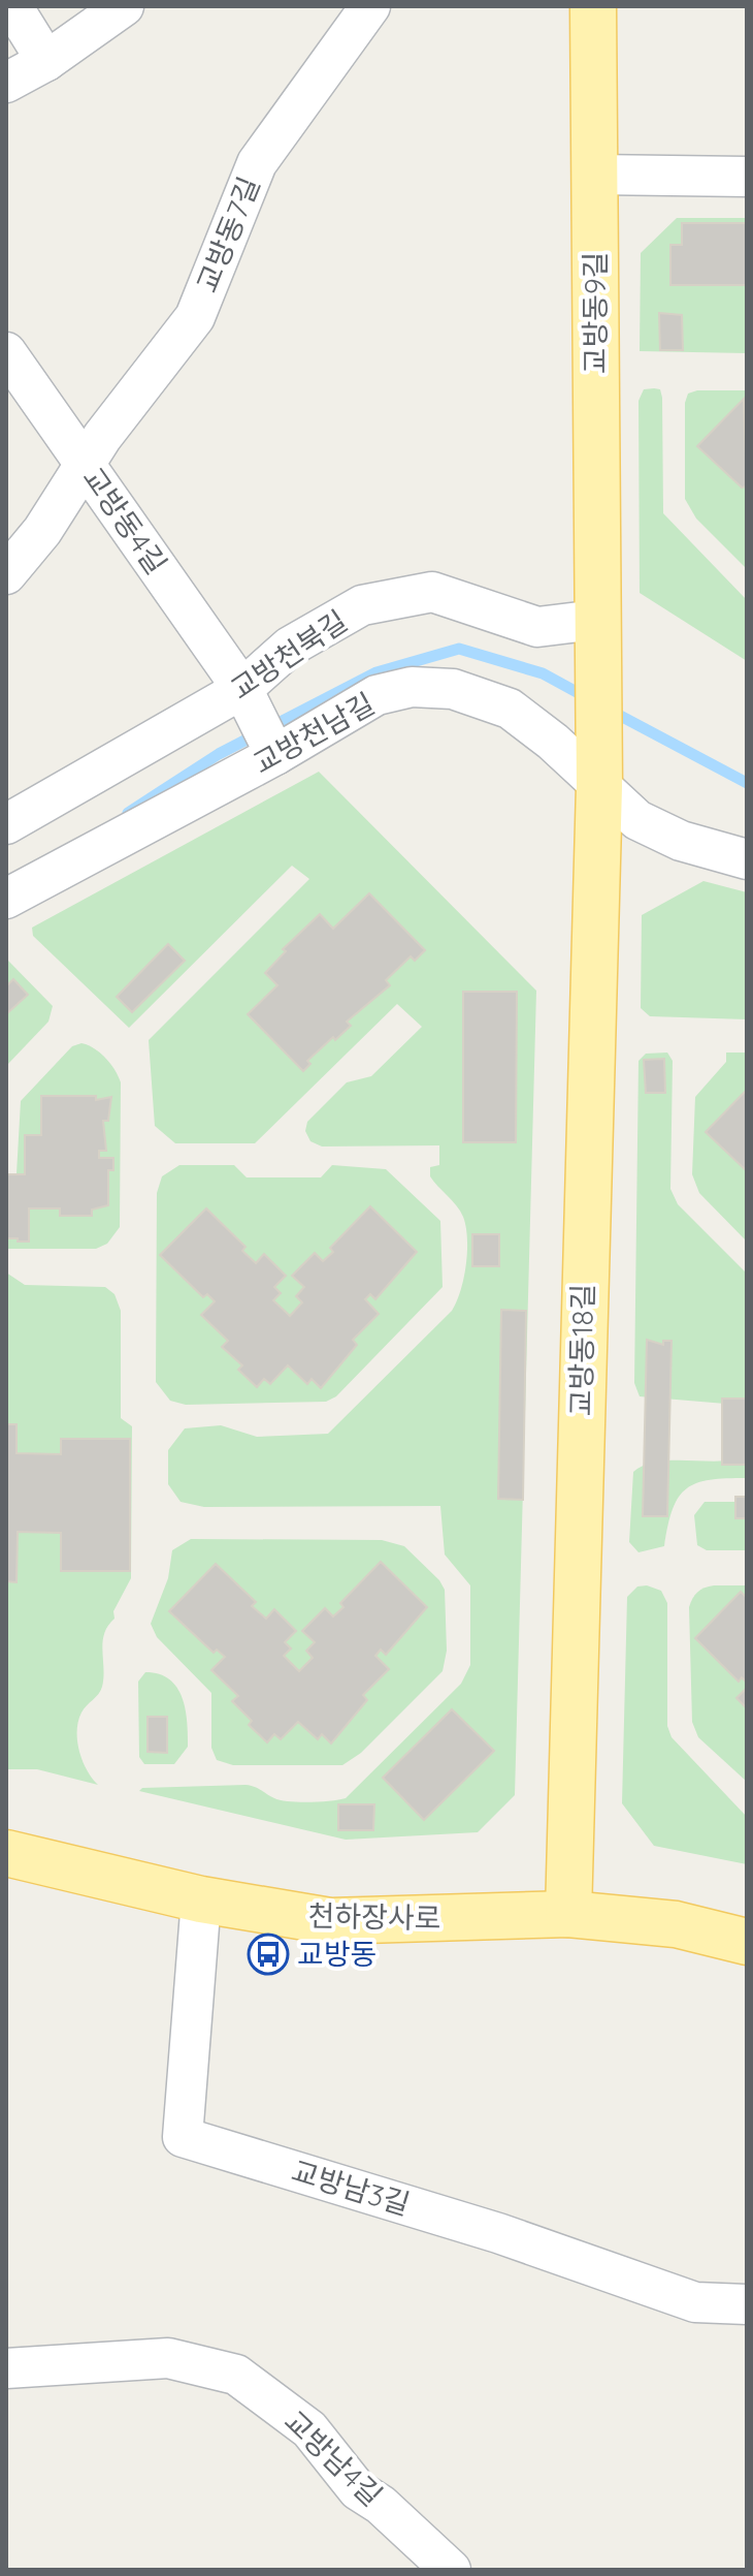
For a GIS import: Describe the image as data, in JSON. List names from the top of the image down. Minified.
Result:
{"streets":{"main road":["교방동9길","교방동18길","천하장사로"],"street":["교방동7길","교방동4길","교방천북길","교방천남길","교방남3길","교방남4길"]},"crossings":[["교방동7길","교방동4길"],["교방동9길","교방천북길"],["교방동9길","교방동18길"],["교방동4길","교방천북길"],["교방동4길","교방천남길"],["교방천남길","교방동18길"],["교방동18길","천하장사로"],["천하장사로","교방남3길"]],"places":{"bus stop":["교방동"]}}
